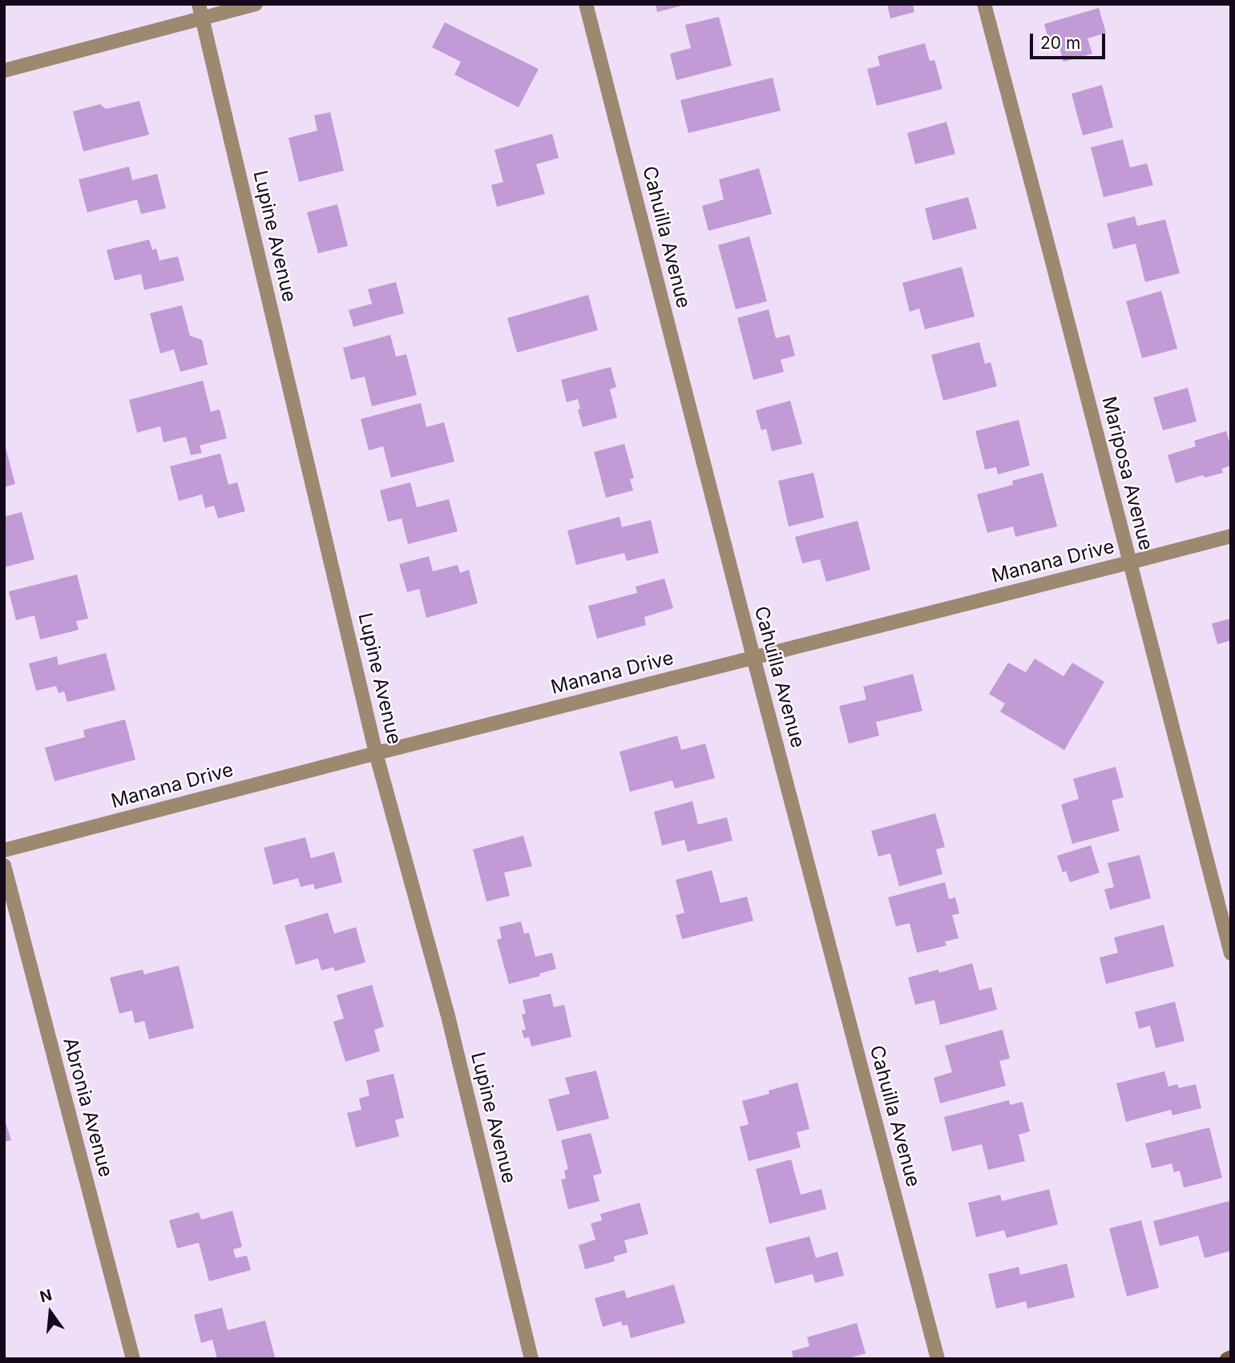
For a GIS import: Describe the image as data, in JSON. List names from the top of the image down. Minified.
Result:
{"streets":{"street":["Lupine Avenue","Cahuilla Avenue","Mariposa Avenue","Manana Drive","Abronia Avenue"]},"crossings":[["Lupine Avenue","Manana Drive"],["Cahuilla Avenue","Manana Drive"],["Mariposa Avenue","Manana Drive"]],"scale_bar":"20 m","north":"top"}
